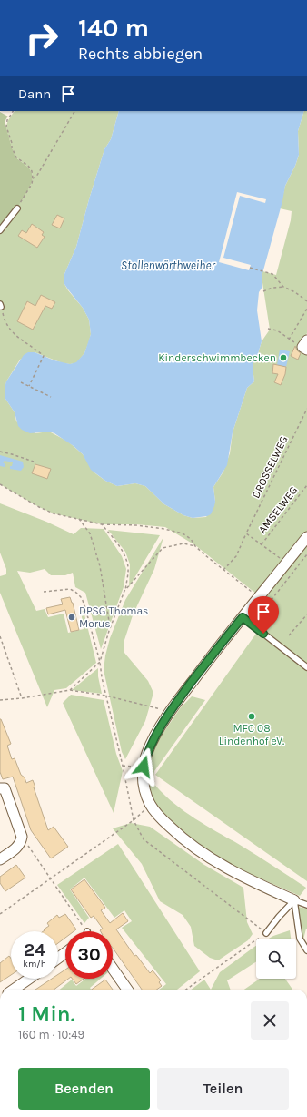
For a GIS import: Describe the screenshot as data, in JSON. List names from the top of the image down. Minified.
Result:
{"streets":{"path":["DROSSELWEG","AMSELWEG"]},"water":["Stollenwörthweiher"],"places":["Kinderschwimmbecken","DPSG Thomas Morus","MFC 08 Lindenhof eV."],"page":{"turn":["140 m","Rechts abbiegen"],"then":"Dann","speed":"24 km/h","limit":"30","heading":["1 Min.","160 m · 10:49"],"buttons":["Beenden","Teilen"]}}
